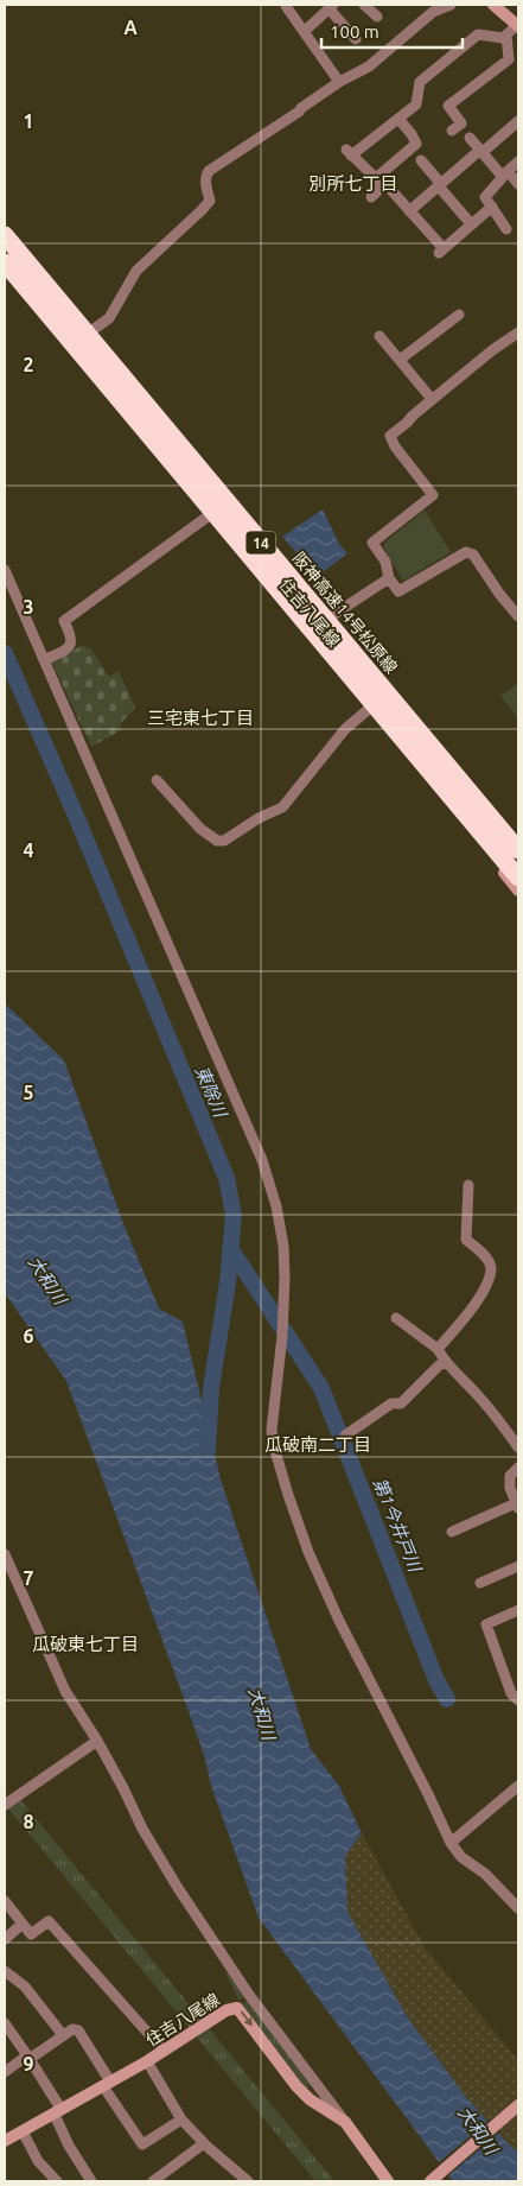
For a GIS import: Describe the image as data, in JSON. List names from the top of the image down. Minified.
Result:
{"streets":{"highway":["14","阪神高速14号松原線"],"main road":["住吉八尾線"]},"districts":["別所七丁目","三宅東七丁目","瓜破南二丁目","瓜破東七丁目"],"water":["東除川","大和川","第1今井戸川"],"scale_bar":"100 m","grid":{"columns":["A"],"rows":["1","2","3","4","5","6","7","8","9"]}}
